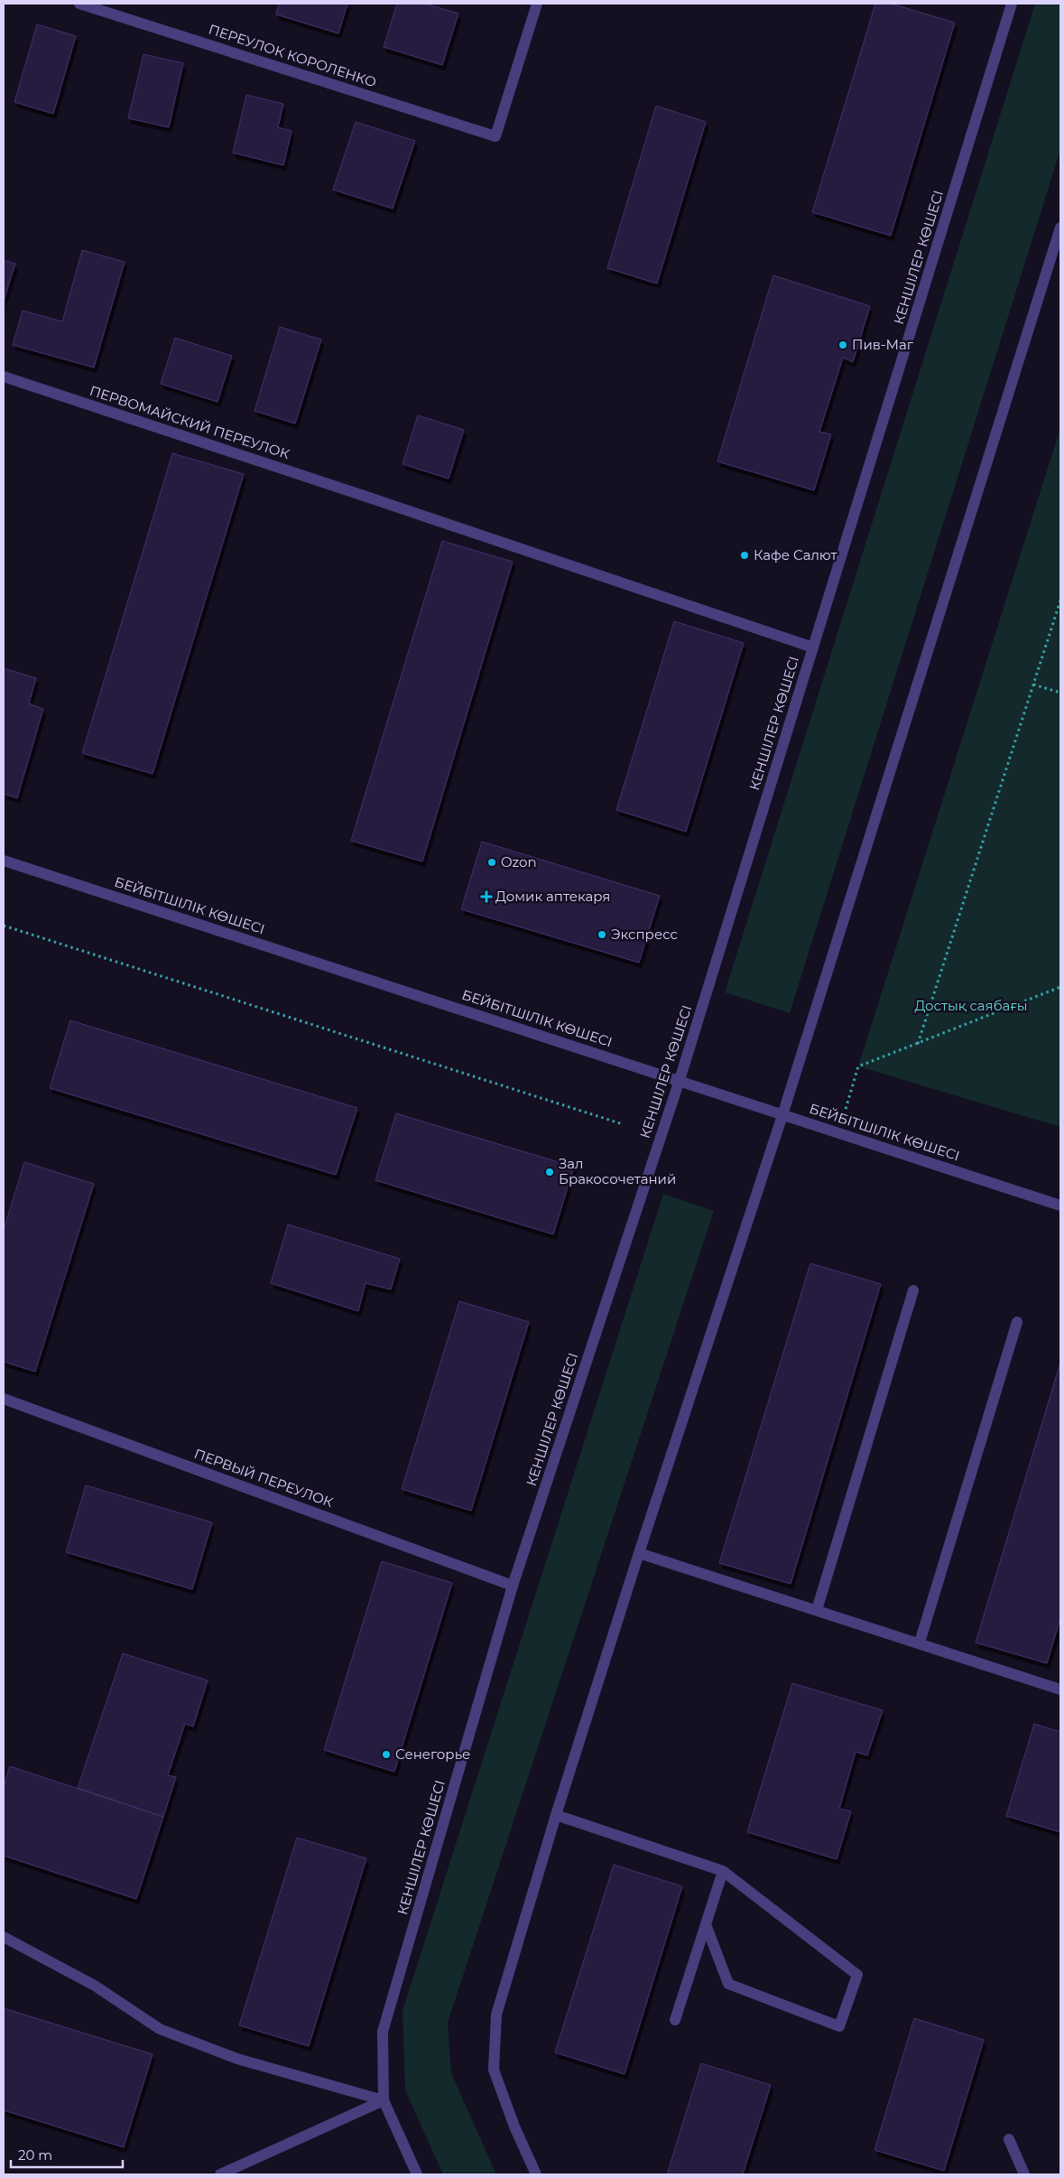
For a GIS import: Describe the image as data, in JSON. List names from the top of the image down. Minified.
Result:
{"streets":{"street":["ПЕРЕУЛОК КОРОЛЕНКО","КЕНШІЛЕР КӨШЕСІ","ПЕРВОМАЙСКИЙ ПЕРЕУЛОК","БЕЙБІТШІЛІК КӨШЕСІ","ПЕРВЫЙ ПЕРЕУЛОК"]},"crossings":[["КЕНШІЛЕР КӨШЕСІ","ПЕРВОМАЙСКИЙ ПЕРЕУЛОК"],["КЕНШІЛЕР КӨШЕСІ","БЕЙБІТШІЛІК КӨШЕСІ"],["КЕНШІЛЕР КӨШЕСІ","ПЕРВЫЙ ПЕРЕУЛОК"]],"parks":["Достық саябағы"],"places":{"other":["Пив-Маг","Кафе Салют","Ozon","Экспресс","Зал Бракосочетаний","Сенегорье"],"health":["Домик аптекаря"]},"scale_bar":"20 m"}
